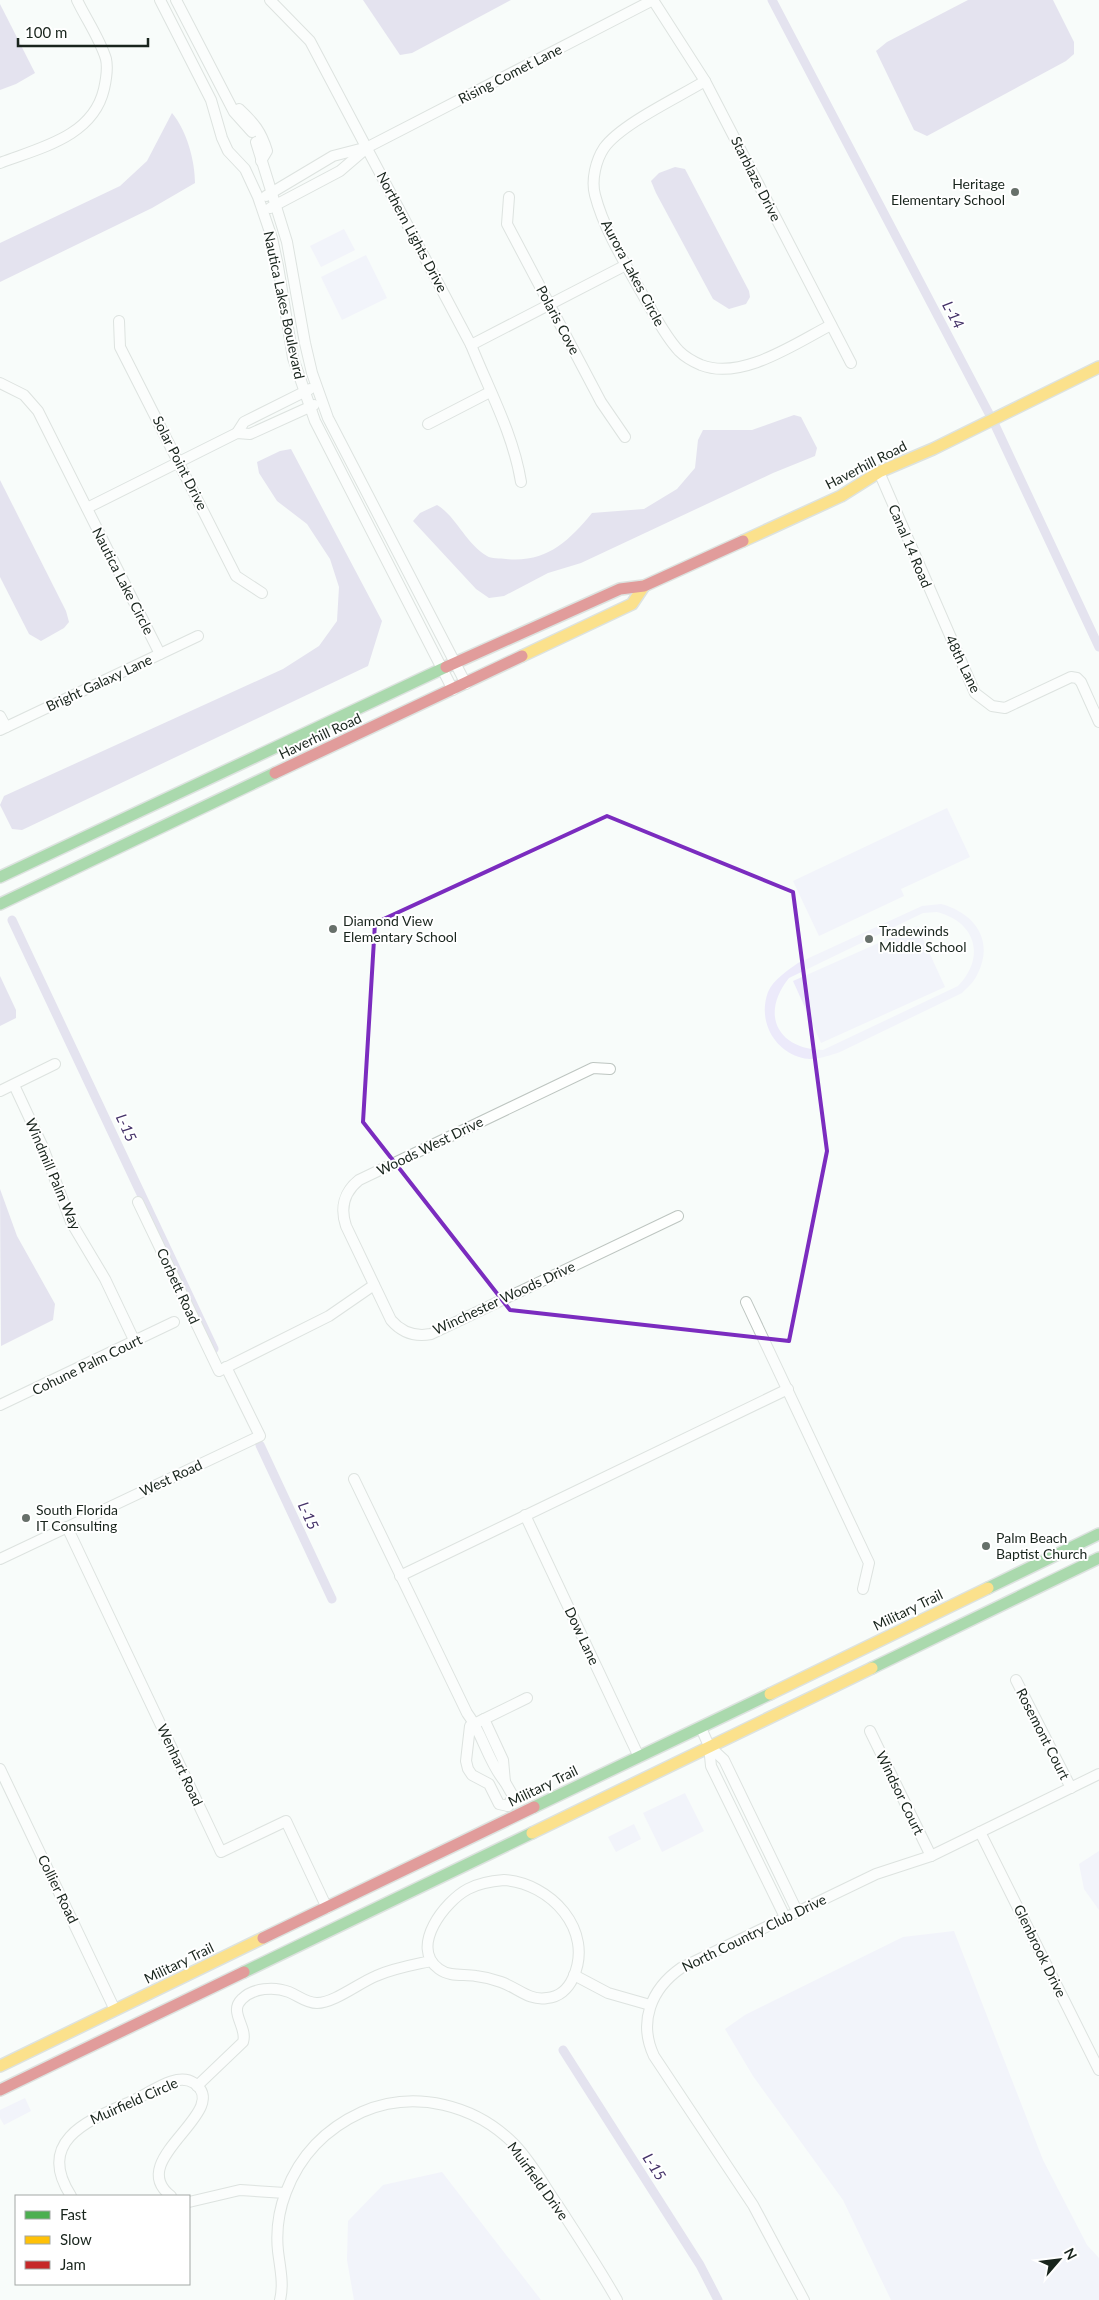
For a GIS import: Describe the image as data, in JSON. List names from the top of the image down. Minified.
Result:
{"streets":{"main road":["Haverhill Road","Military Trail"],"street":["Rising Comet Lane","Starblaze Drive","Northern Lights Drive","Aurora Lakes Circle","Nautica Lakes Boulevard","Polaris Cove","Solar Point Drive","Canal 14 Road","Nautica Lake Circle","48th Lane","Bright Galaxy Lane","Woods West Drive","Windmill Palm Way","Corbett Road","Winchester Woods Drive","Cohune Palm Court","West Road","Dow Lane","Rosemont Court","Wenhart Road","Windsor Court","Collier Road","North Country Club Drive","Glenbrook Drive","Muirfield Circle","Muirfield Drive"]},"crossings":[["Rising Comet Lane","Starblaze Drive"],["Rising Comet Lane","Northern Lights Drive"],["Rising Comet Lane","Nautica Lakes Boulevard"],["Starblaze Drive","Aurora Lakes Circle"],["Nautica Lakes Boulevard","Haverhill Road"],["Haverhill Road","Canal 14 Road"],["Canal 14 Road","48th Lane"],["Nautica Lake Circle","Bright Galaxy Lane"],["Woods West Drive","Winchester Woods Drive"],["Windmill Palm Way","Cohune Palm Court"],["Corbett Road","West Road"],["West Road","Wenhart Road"],["Military Trail","Dow Lane"],["Military Trail","Wenhart Road"],["Military Trail","Collier Road"],["Rosemont Court","North Country Club Drive"],["Windsor Court","North Country Club Drive"],["North Country Club Drive","Glenbrook Drive"]],"water":["L-14","L-15"],"places":["Heritage Elementary School","Diamond View Elementary School","Tradewinds Middle School","South Florida IT Consulting","Palm Beach Baptist Church"],"legend":["Fast","Slow","Jam"],"scale_bar":"100 m","north":"top right"}
